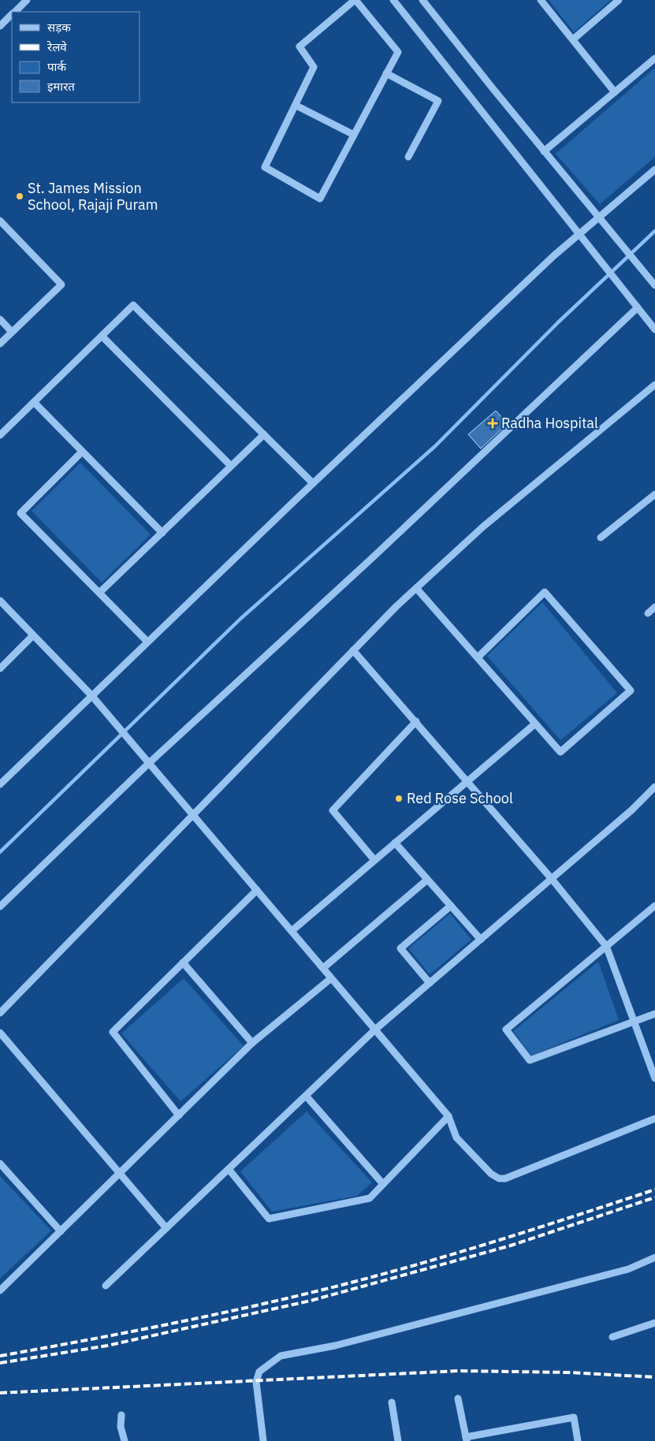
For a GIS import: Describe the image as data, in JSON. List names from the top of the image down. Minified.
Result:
{"places":{"other":["St. James Mission School, Rajaji Puram","Red Rose School"],"health":["Radha Hospital"]},"legend":["सड़क","रेलवे","पार्क","इमारत"]}
